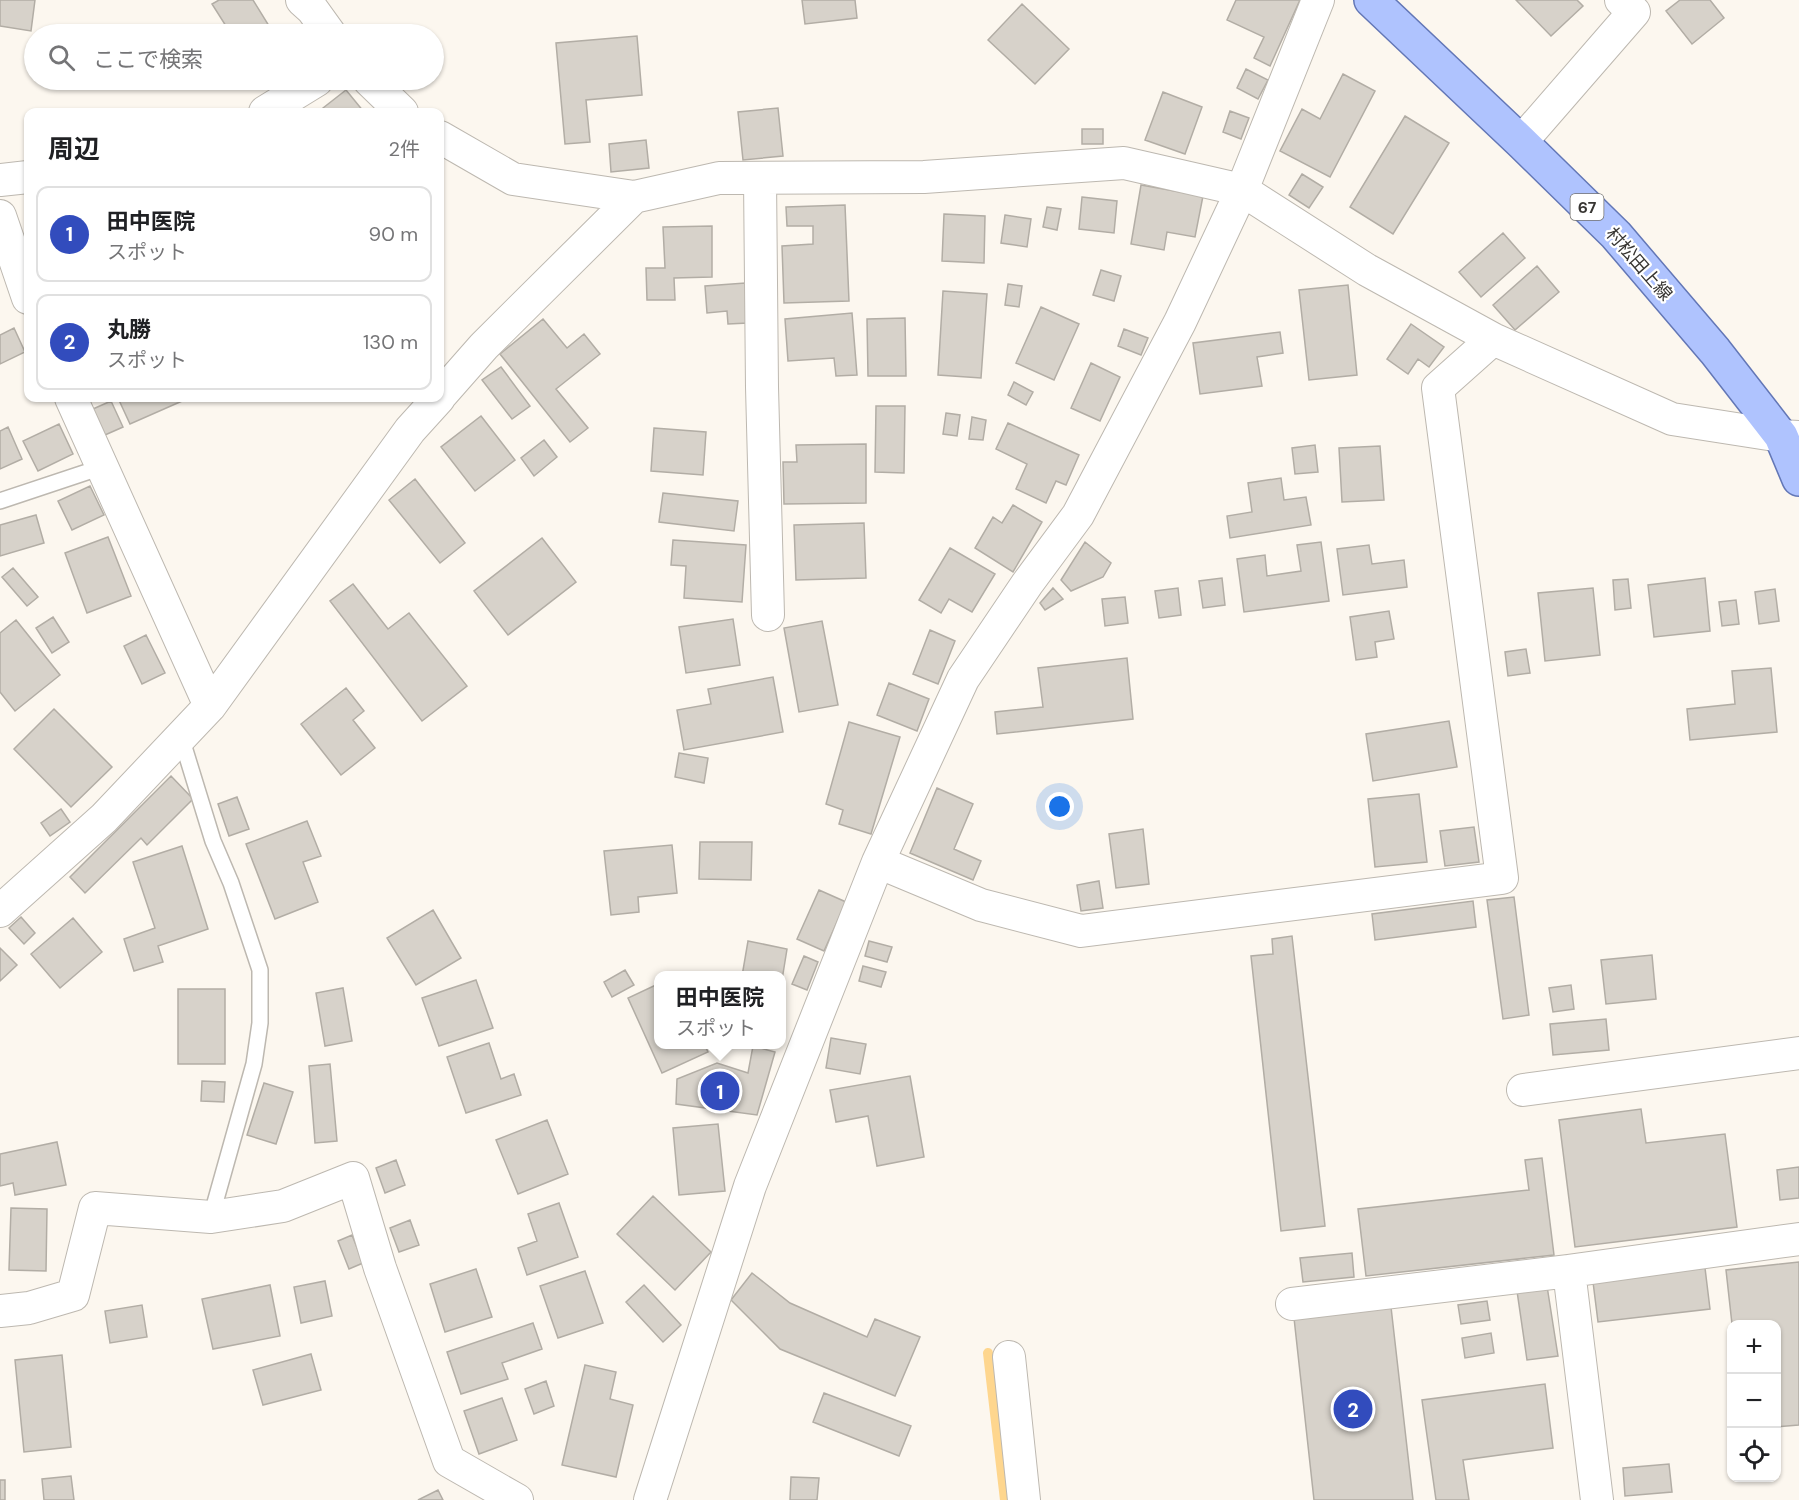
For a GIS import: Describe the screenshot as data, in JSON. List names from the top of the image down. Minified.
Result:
{"streets":{"main road":["67","村松田上線"]},"page":{"search":"ここで検索","heading":["周辺","2件"],"list":[{"mark":"1","name":"田中医院","note":"スポット","value":"90 m"},{"mark":"2","name":"丸勝","note":"スポット","value":"130 m"}],"popup":["田中医院","スポット"],"pins":["1","2"],"map_buttons":["+","−"]}}
